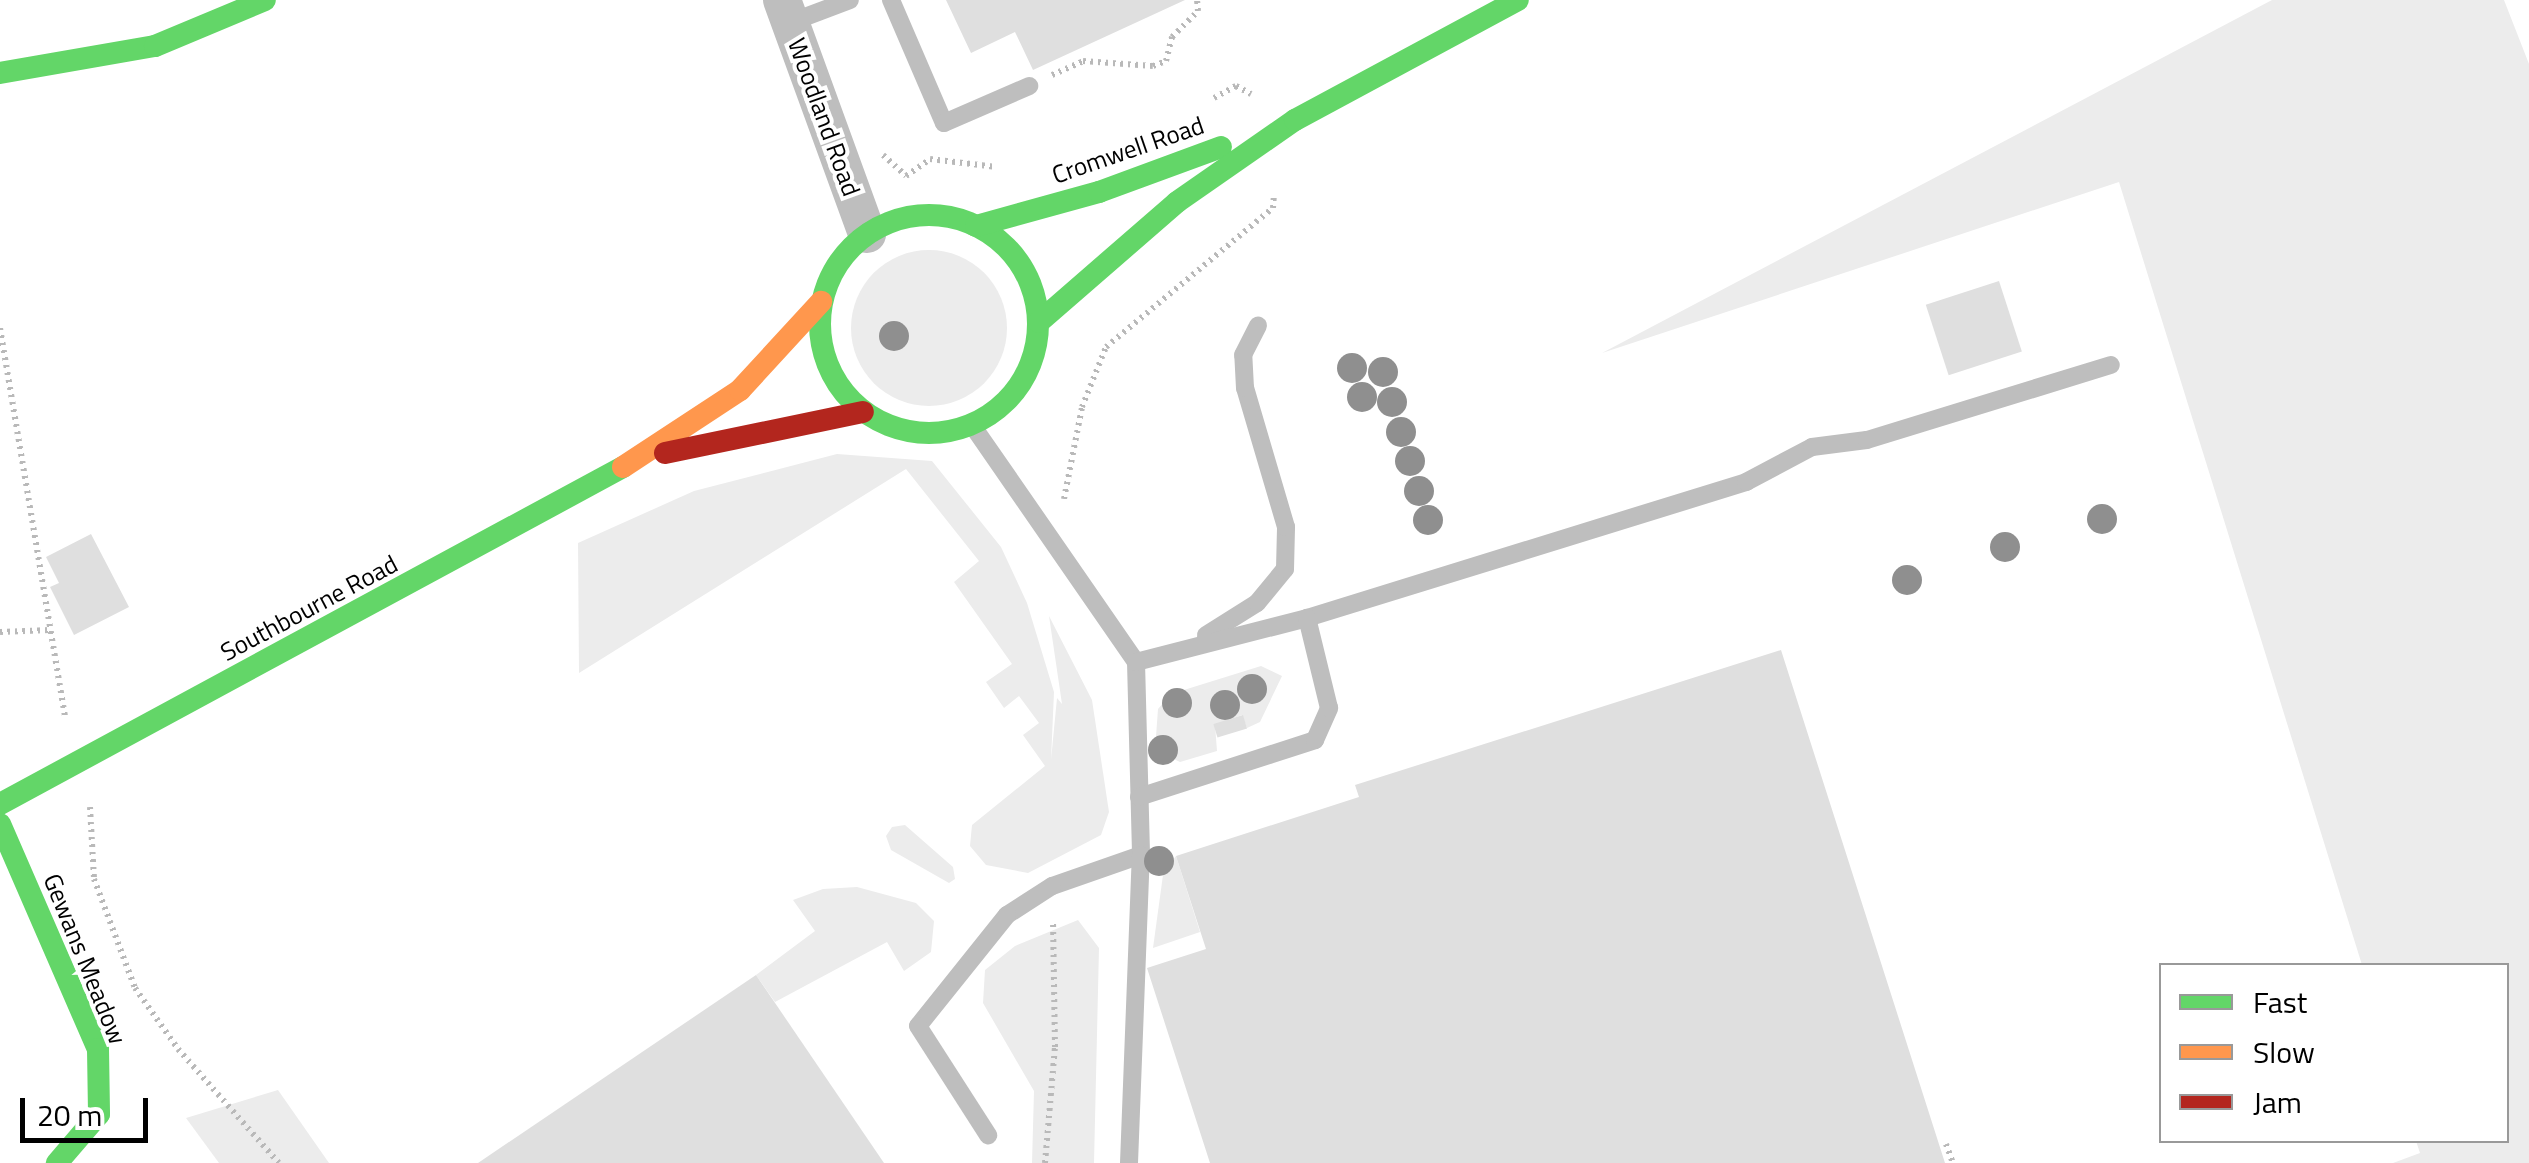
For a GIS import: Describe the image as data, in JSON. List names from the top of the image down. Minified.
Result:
{"streets":{"main road":["Cromwell Road","Southbourne Road","Gewans Meadow"],"street":["Woodland Road"]},"crossings":[["Woodland Road","Cromwell Road"],["Woodland Road","Southbourne Road"],["Cromwell Road","Southbourne Road"]],"legend":["Fast","Slow","Jam"],"scale_bar":"20 m"}
